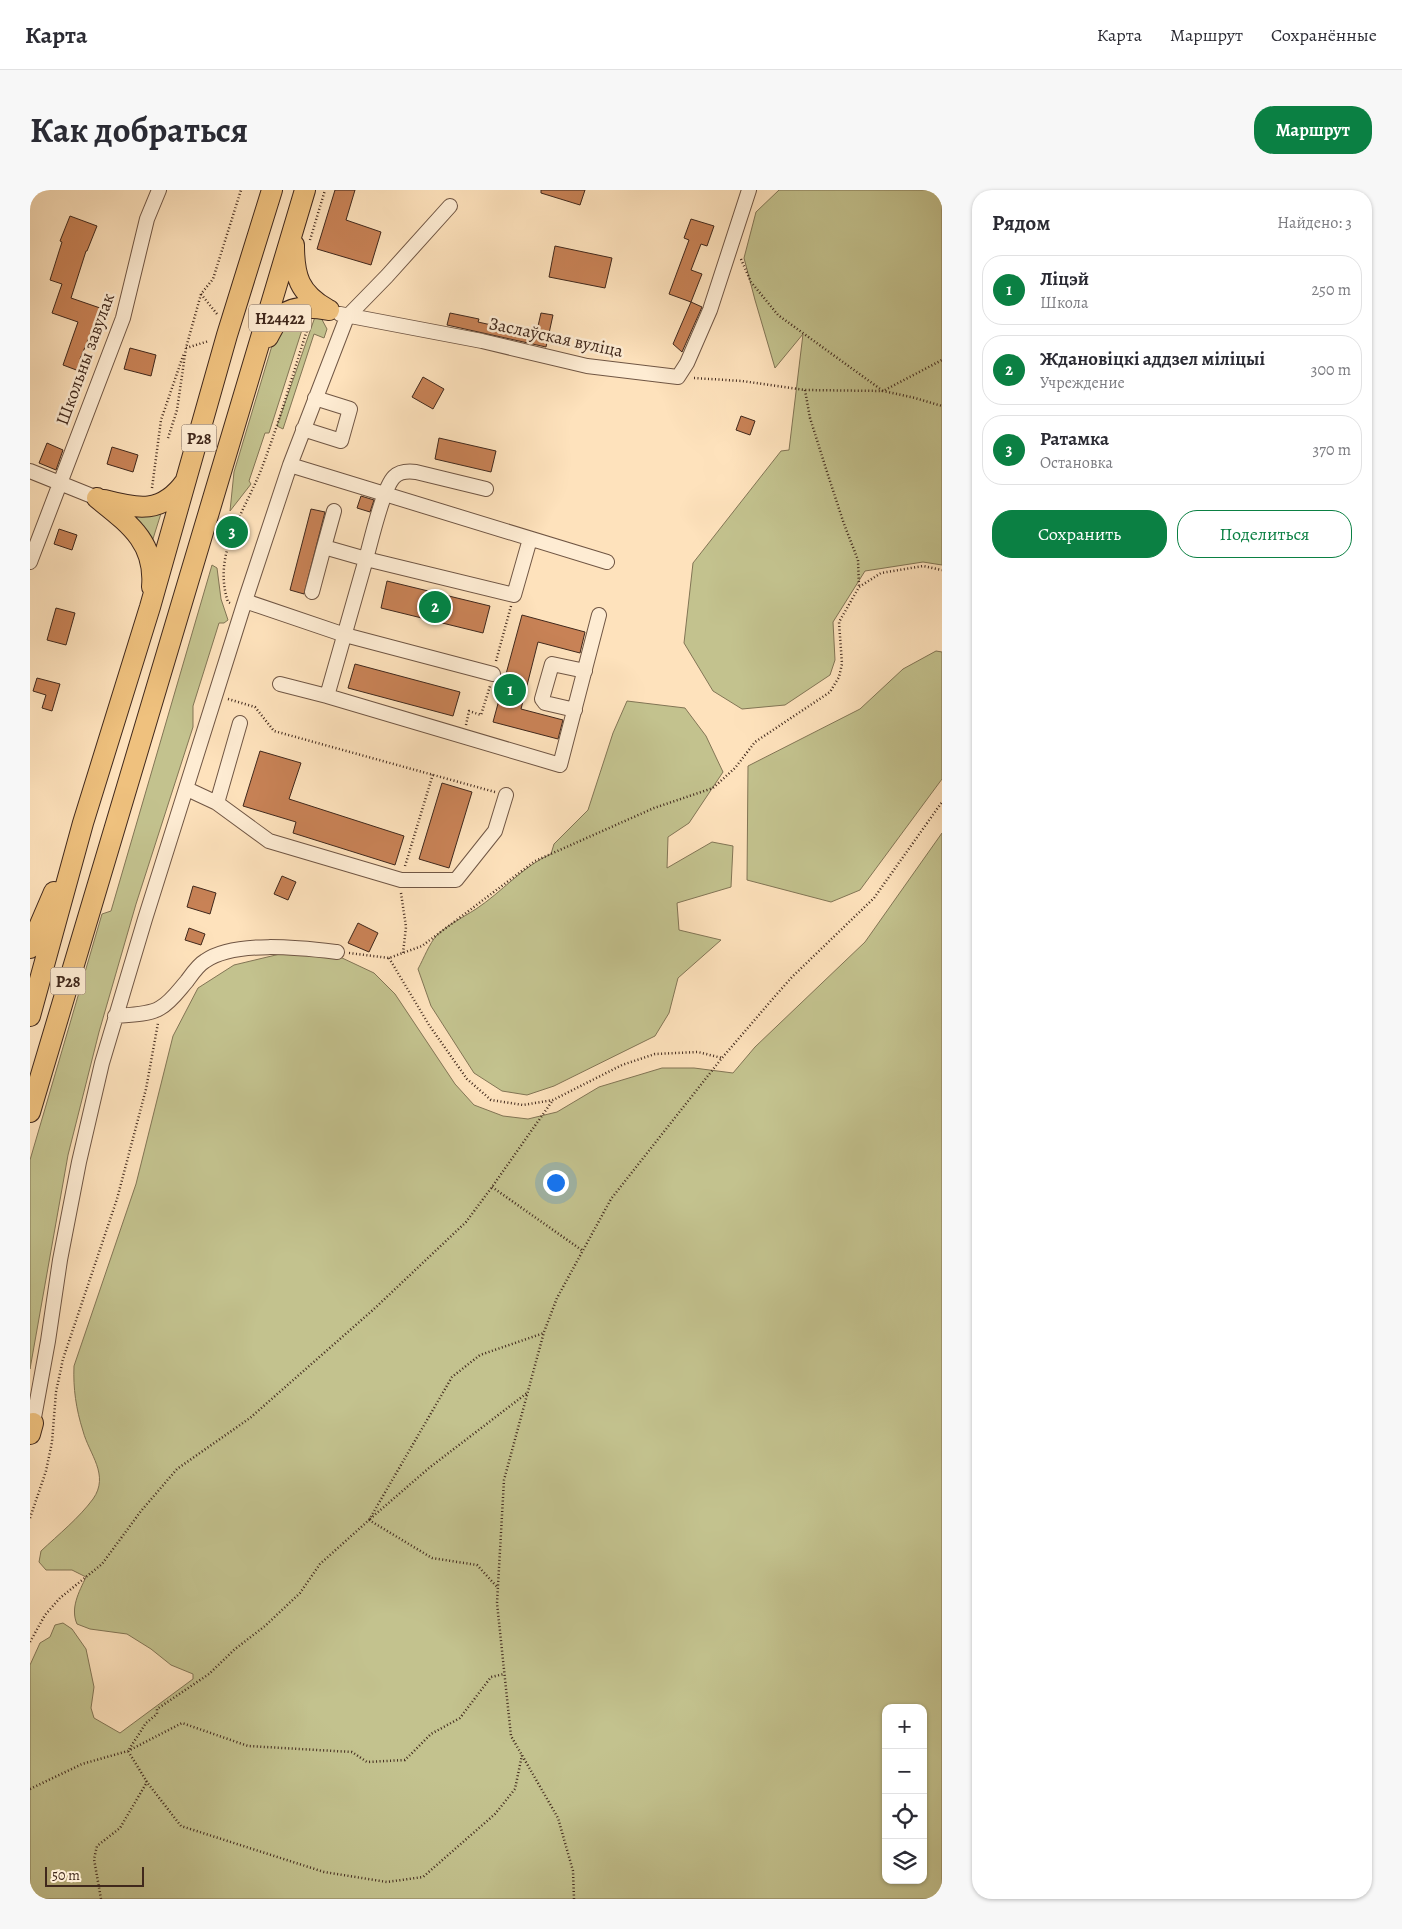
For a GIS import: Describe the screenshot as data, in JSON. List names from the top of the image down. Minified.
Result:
{"streets":{"highway":["Н24422","Р28"],"street":["Заслаўская вуліца","Школьны завулак"]},"crossings":[["Н24422","Заслаўская вуліца"],["Н24422","Р28"]],"scale_bar":"50 m","page":{"header":"Карта","nav":["Карта","Маршрут","Сохранённые"],"title":"Как добраться","buttons":["Маршрут",["Сохранить","Поделиться"]],"heading":["Рядом","Найдено: 3"],"list":[{"mark":"1","name":"Ліцэй","note":"Школа","value":"250 m"},{"mark":"2","name":"Ждановіцкі аддзел міліцыі","note":"Учреждение","value":"300 m"},{"mark":"3","name":"Ратамка","note":"Остановка","value":"370 m"}],"pins":["3","2","1"],"map_buttons":["+","−"],"scale":"50 m"}}
